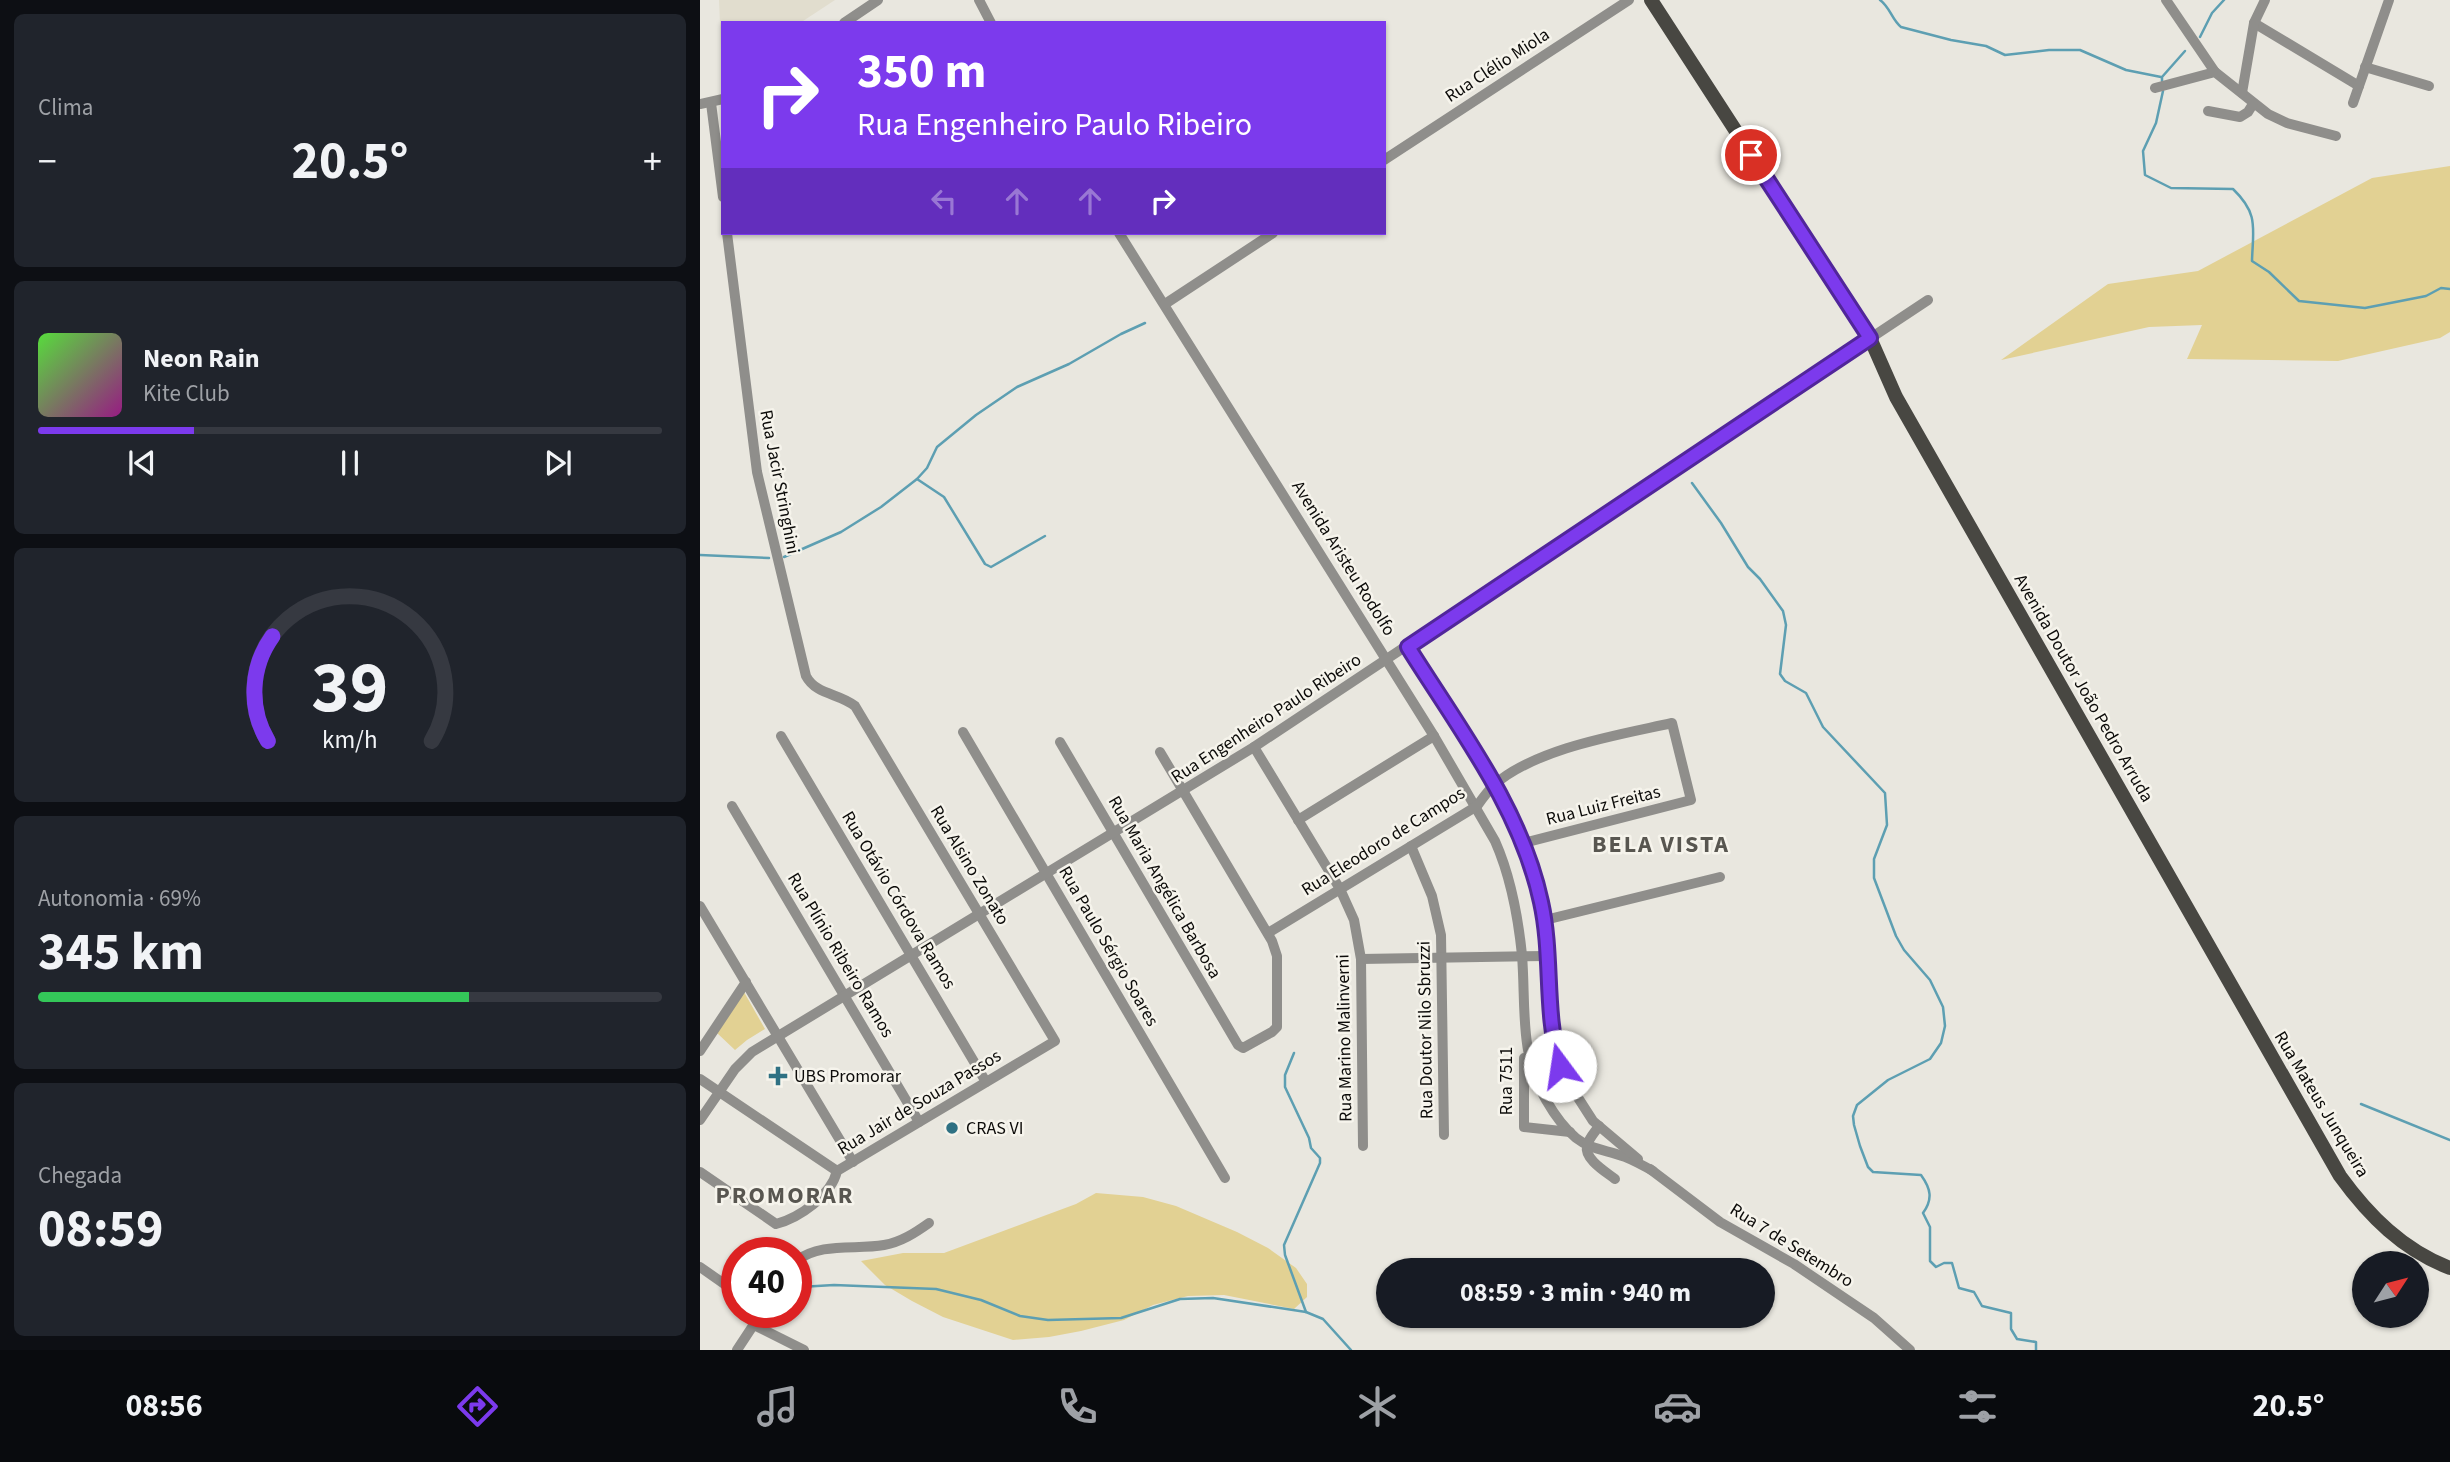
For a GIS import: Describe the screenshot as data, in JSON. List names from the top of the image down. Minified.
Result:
{"streets":{"main road":["Avenida Doutor João Pedro Arruda","Rua Mateus Junqueira"],"street":["Rua Clélio Miola","Rua Jacir Stringhini","Avenida Aristeu Rodolfo","Rua Engenheiro Paulo Ribeiro","Rua Luiz Freitas","Rua Eleodoro de Campos","Rua Alsino Zonato","Rua Maria Angélica Barbosa","Rua Otávio Córdova Ramos","Rua Paulo Sérgio Soares","Rua Plínio Ribeiro Ramos","Rua Doutor Nilo Sbruzzi","Rua Marino Malinverni","Rua 7511","Rua Jair de Souza Passos","Rua 7 de Setembro"]},"crossings":[["Rua Jacir Stringhini","Rua Alsino Zonato"],["Avenida Aristeu Rodolfo","Rua Engenheiro Paulo Ribeiro"],["Avenida Aristeu Rodolfo","Rua Luiz Freitas"],["Avenida Aristeu Rodolfo","Rua Eleodoro de Campos"],["Avenida Aristeu Rodolfo","Rua 7511"],["Avenida Aristeu Rodolfo","Rua 7 de Setembro"],["Avenida Doutor João Pedro Arruda","Rua Engenheiro Paulo Ribeiro"],["Avenida Doutor João Pedro Arruda","Rua Mateus Junqueira"],["Rua Engenheiro Paulo Ribeiro","Rua Alsino Zonato"],["Rua Engenheiro Paulo Ribeiro","Rua Maria Angélica Barbosa"],["Rua Engenheiro Paulo Ribeiro","Rua Otávio Córdova Ramos"],["Rua Engenheiro Paulo Ribeiro","Rua Paulo Sérgio Soares"],["Rua Engenheiro Paulo Ribeiro","Rua Plínio Ribeiro Ramos"],["Rua Engenheiro Paulo Ribeiro","Rua Marino Malinverni"],["Rua Luiz Freitas","Rua Eleodoro de Campos"],["Rua Eleodoro de Campos","Rua Maria Angélica Barbosa"],["Rua Eleodoro de Campos","Rua Doutor Nilo Sbruzzi"],["Rua Eleodoro de Campos","Rua Marino Malinverni"],["Rua Alsino Zonato","Rua Jair de Souza Passos"],["Rua Otávio Córdova Ramos","Rua Jair de Souza Passos"],["Rua Plínio Ribeiro Ramos","Rua Jair de Souza Passos"]],"districts":["BELA VISTA","PROMORAR"],"places":{"health":["UBS Promorar"],"other":["CRAS VI"]},"north":"top right","page":{"tile":["Clima",["Autonomia · 69%","345 km"],["Chegada","08:59"]],"turn":["350 m","Rua Engenheiro Paulo Ribeiro"],"heat":["−","20.5°","+"],"song":["Neon Rain","Kite Club"],"limit":"40","trip":"08:59 · 3 min · 940 m","tabs":["08:56","20.5°"],"gauge":["39","km/h"]}}
